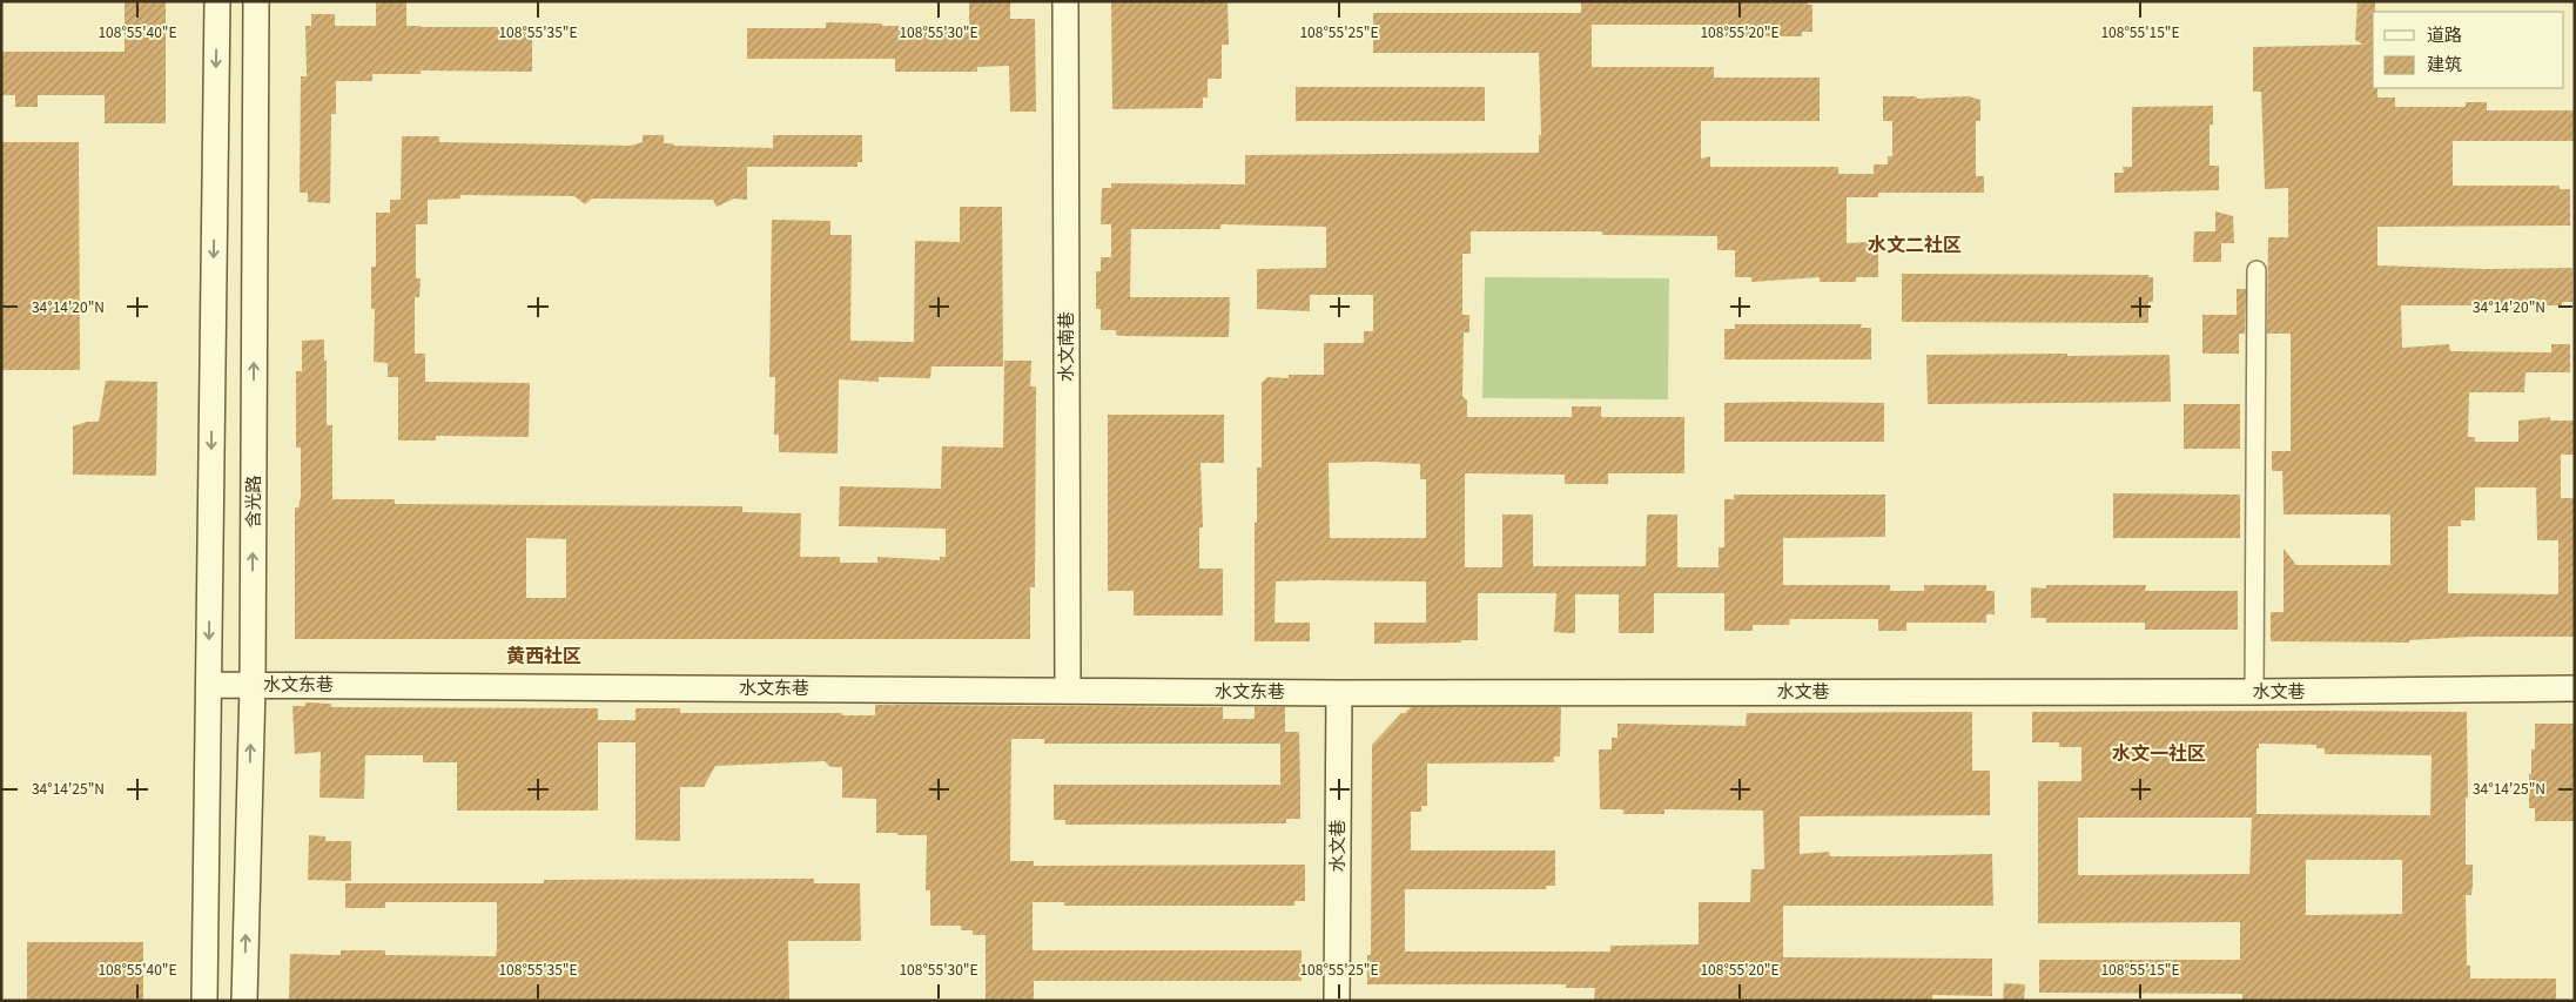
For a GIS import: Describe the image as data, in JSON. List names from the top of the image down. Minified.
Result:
{"streets":{"street":["水文南巷","含光路","水文东巷","水文巷"]},"crossings":[["水文南巷","水文东巷"],["含光路","水文东巷"],["水文东巷","水文巷"]],"districts":["水文二社区","黄西社区","水文一社区"],"legend":["道路","建筑"],"coordinates":["108°55'40\"E","108°55'35\"E","108°55'30\"E","108°55'25\"E","108°55'20\"E","108°55'15\"E","34°14'20\"N","34°14'25\"N"]}
